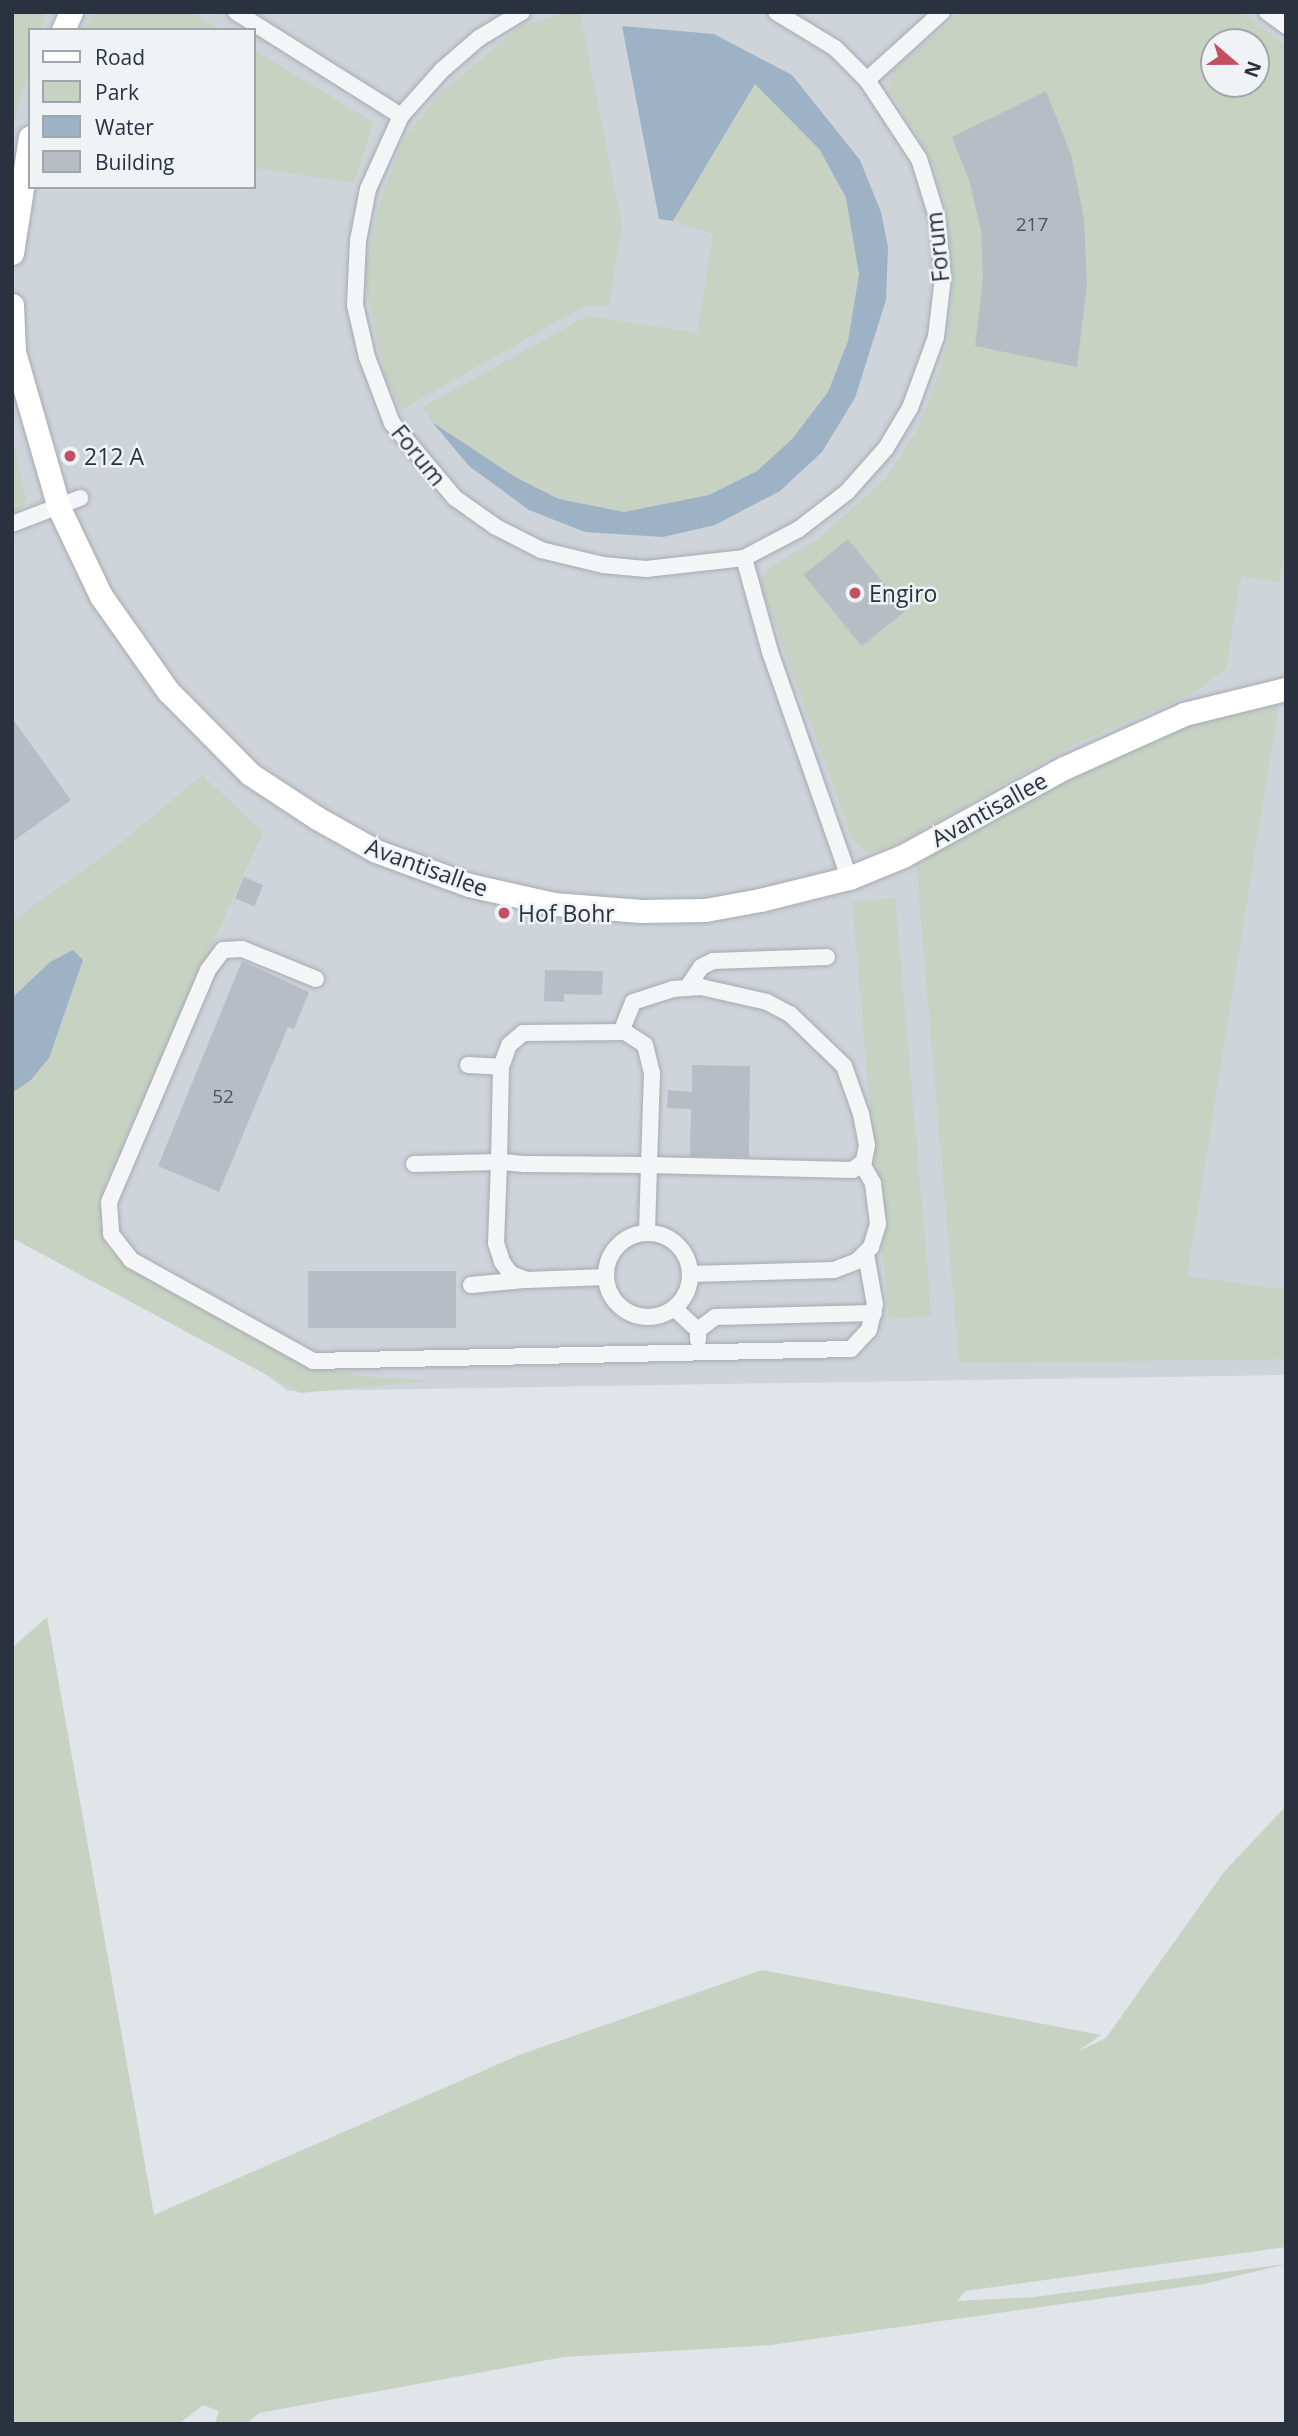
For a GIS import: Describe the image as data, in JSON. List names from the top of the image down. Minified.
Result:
{"streets":{"street":["Forum","Avantisallee"]},"places":["212 A","Engiro","Hof Bohr"],"house_numbers":["217","52"],"legend":["Road","Park","Water","Building"],"north":"right"}
